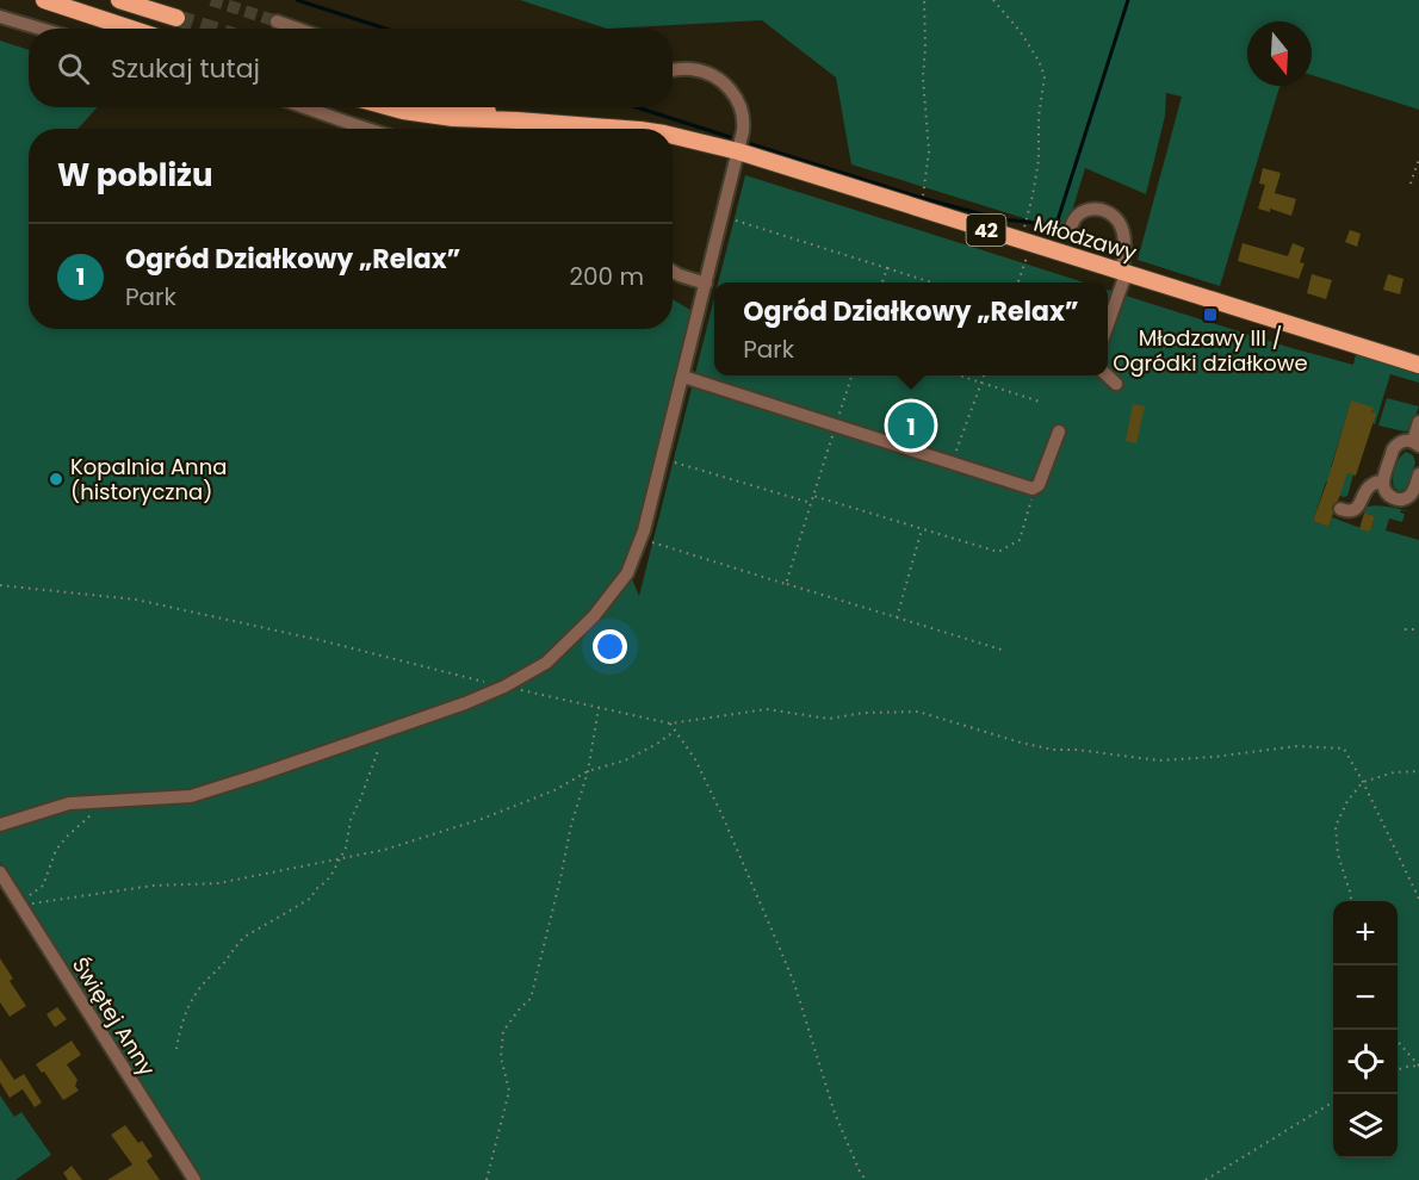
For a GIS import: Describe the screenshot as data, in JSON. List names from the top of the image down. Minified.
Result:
{"streets":{"main road":["42","Młodzawy"],"street":["Świętej Anny"]},"crossings":[["42","Młodzawy"]],"places":{"transit":["Młodzawy III / Ogródki działkowe"],"other":["Kopalnia Anna (historyczna)"]},"north":"bottom","page":{"search":"Szukaj tutaj","heading":"W pobliżu","list":[{"mark":"1","name":"Ogród Działkowy „Relax”","note":"Park","value":"200 m"}],"popup":["Ogród Działkowy „Relax”","Park"],"pins":"1","map_buttons":["+","−"]}}
